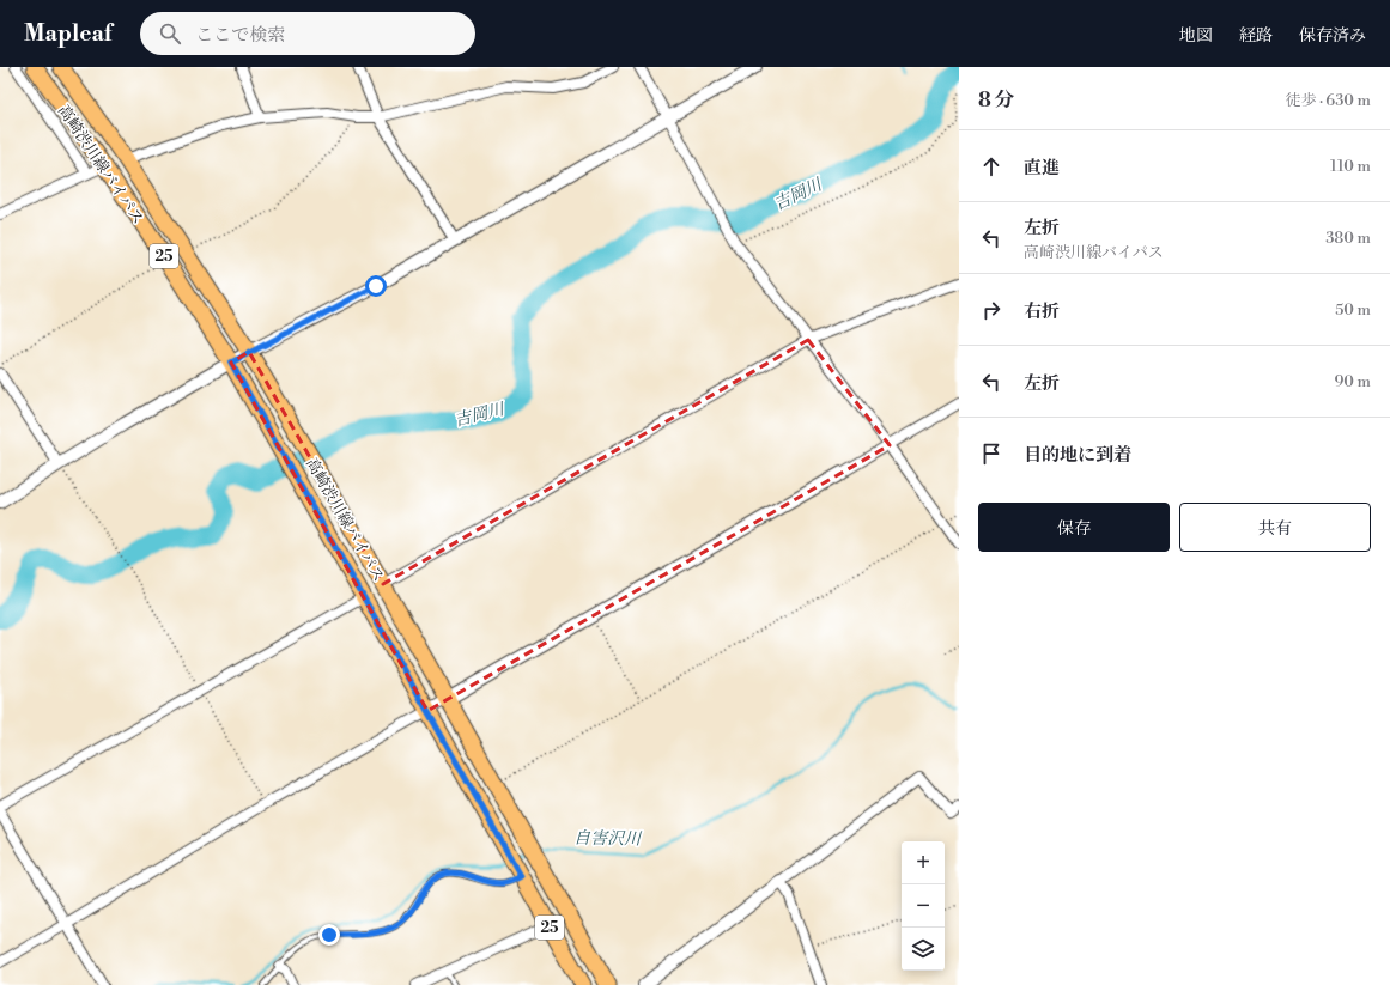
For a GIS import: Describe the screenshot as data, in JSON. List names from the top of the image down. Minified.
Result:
{"streets":{"main road":["高崎渋川線バイパス","25"]},"water":["吉岡川","自害沢川"],"page":{"header":"Mapleaf","search":"ここで検索","nav":["地図","経路","保存済み"],"heading":["8 分","徒歩 · 630 m"],"list":[["直進","110 m"],["左折","高崎渋川線バイパス","380 m"],["右折","50 m"],["左折","90 m"],"目的地に到着"],"buttons":["保存","共有"],"map_buttons":["+","−"]}}
